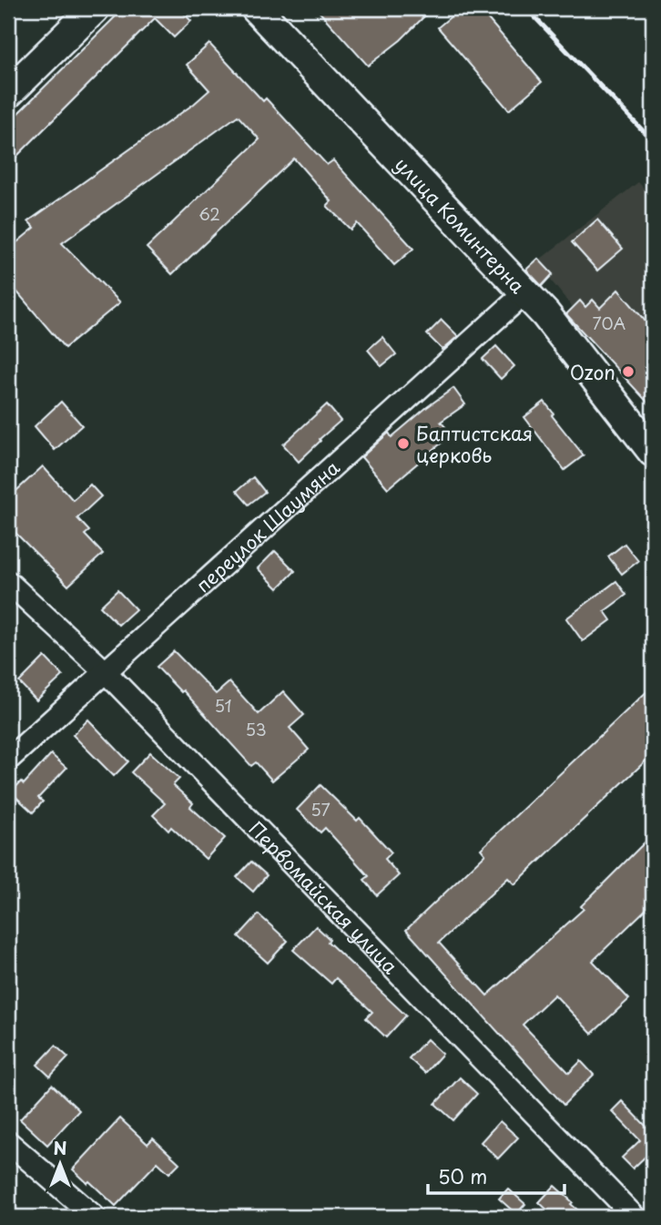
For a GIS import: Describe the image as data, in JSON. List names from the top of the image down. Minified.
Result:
{"streets":{"street":["улица Коминтерна","переулок Шаумяна","Первомайская улица"]},"crossings":[["улица Коминтерна","переулок Шаумяна"],["переулок Шаумяна","Первомайская улица"]],"places":["Ozon","Баптистская церковь"],"house_numbers":["62","70А","51","53","57"],"scale_bar":"50 m","north":"top"}
